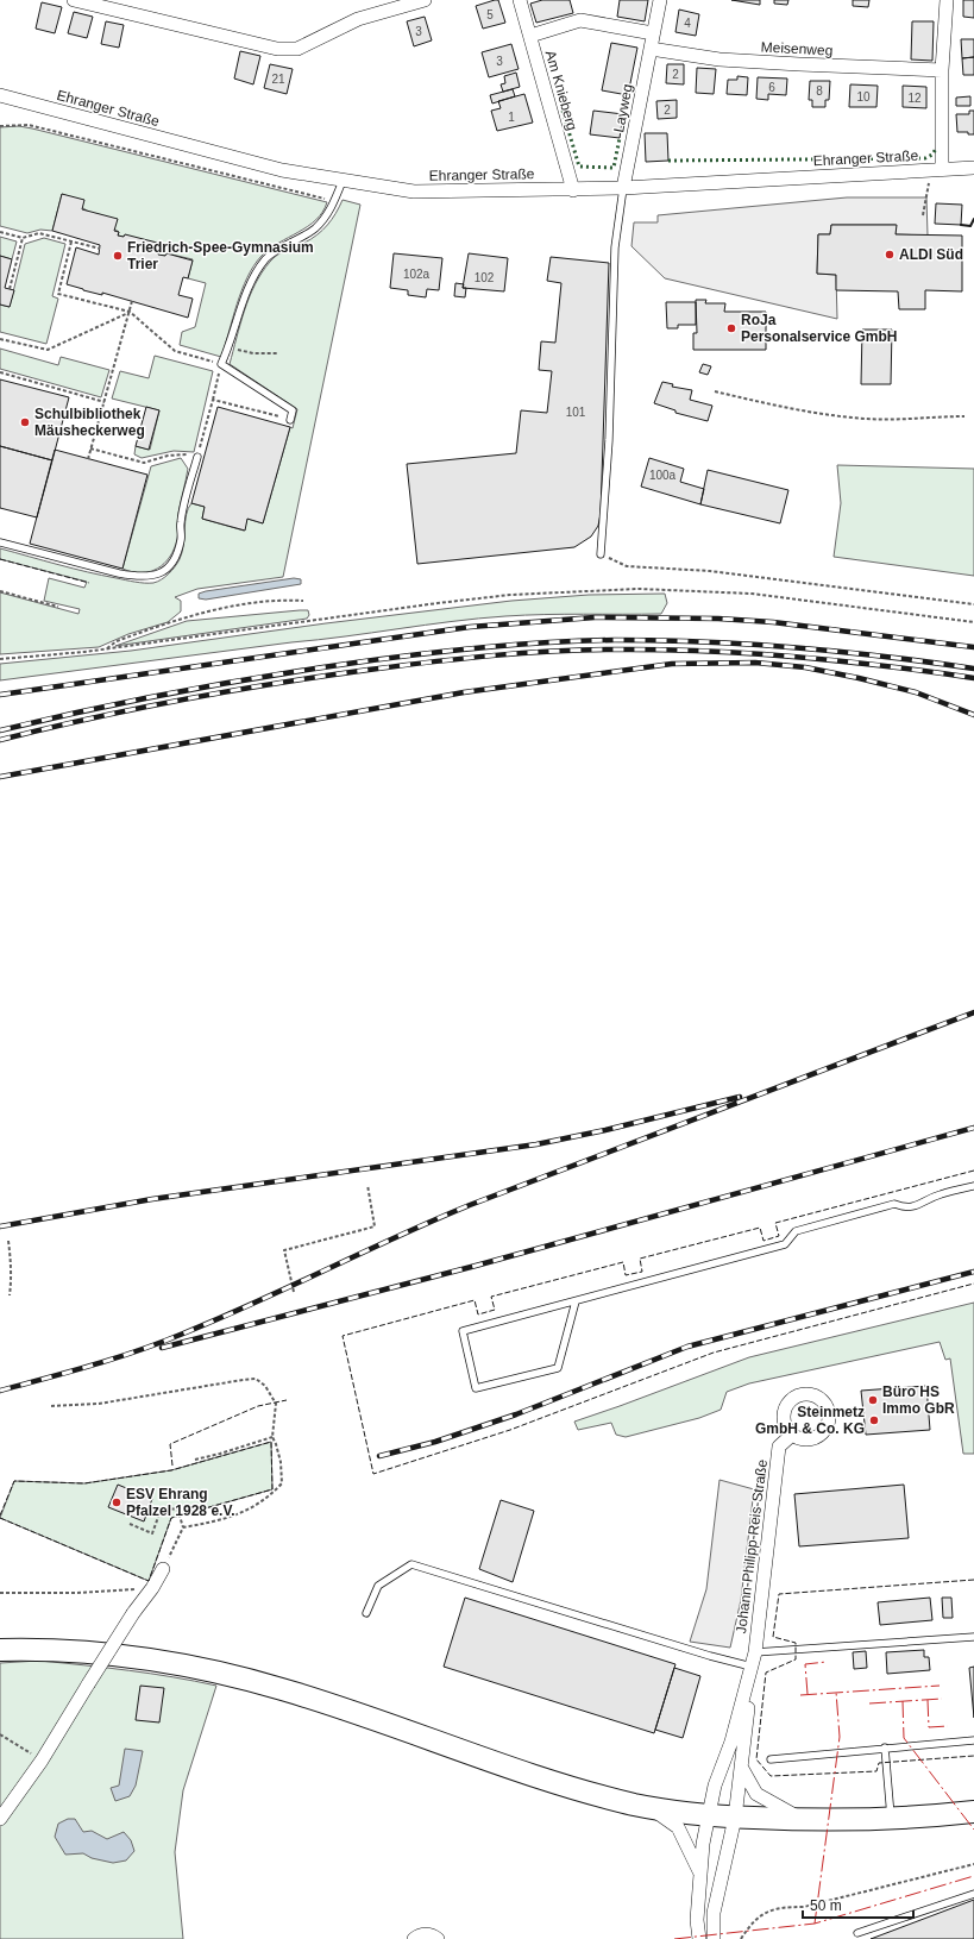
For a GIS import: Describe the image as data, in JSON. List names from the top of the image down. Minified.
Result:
{"streets":{"street":["Meisenweg","Am Knieberg","Ehranger Straße","Layweg","Johann-Philipp-Reis-Straße"]},"crossings":[["Meisenweg","Layweg"],["Am Knieberg","Ehranger Straße"],["Ehranger Straße","Layweg"]],"places":["ALDI Süd","Friedrich-Spee-Gymnasium Trier","RoJa Personalservice GmbH","Schulbibliothek Mäusheckerweg","Büro HS Immo GbR","Steinmetz GmbH & Co. KG","ESV Ehrang Pfalzel 1928 e.V."],"house_numbers":["5","4","3","3","2","21","6","8","10","12","2","1","102a","102","101","100a"],"scale_bar":"50 m"}
